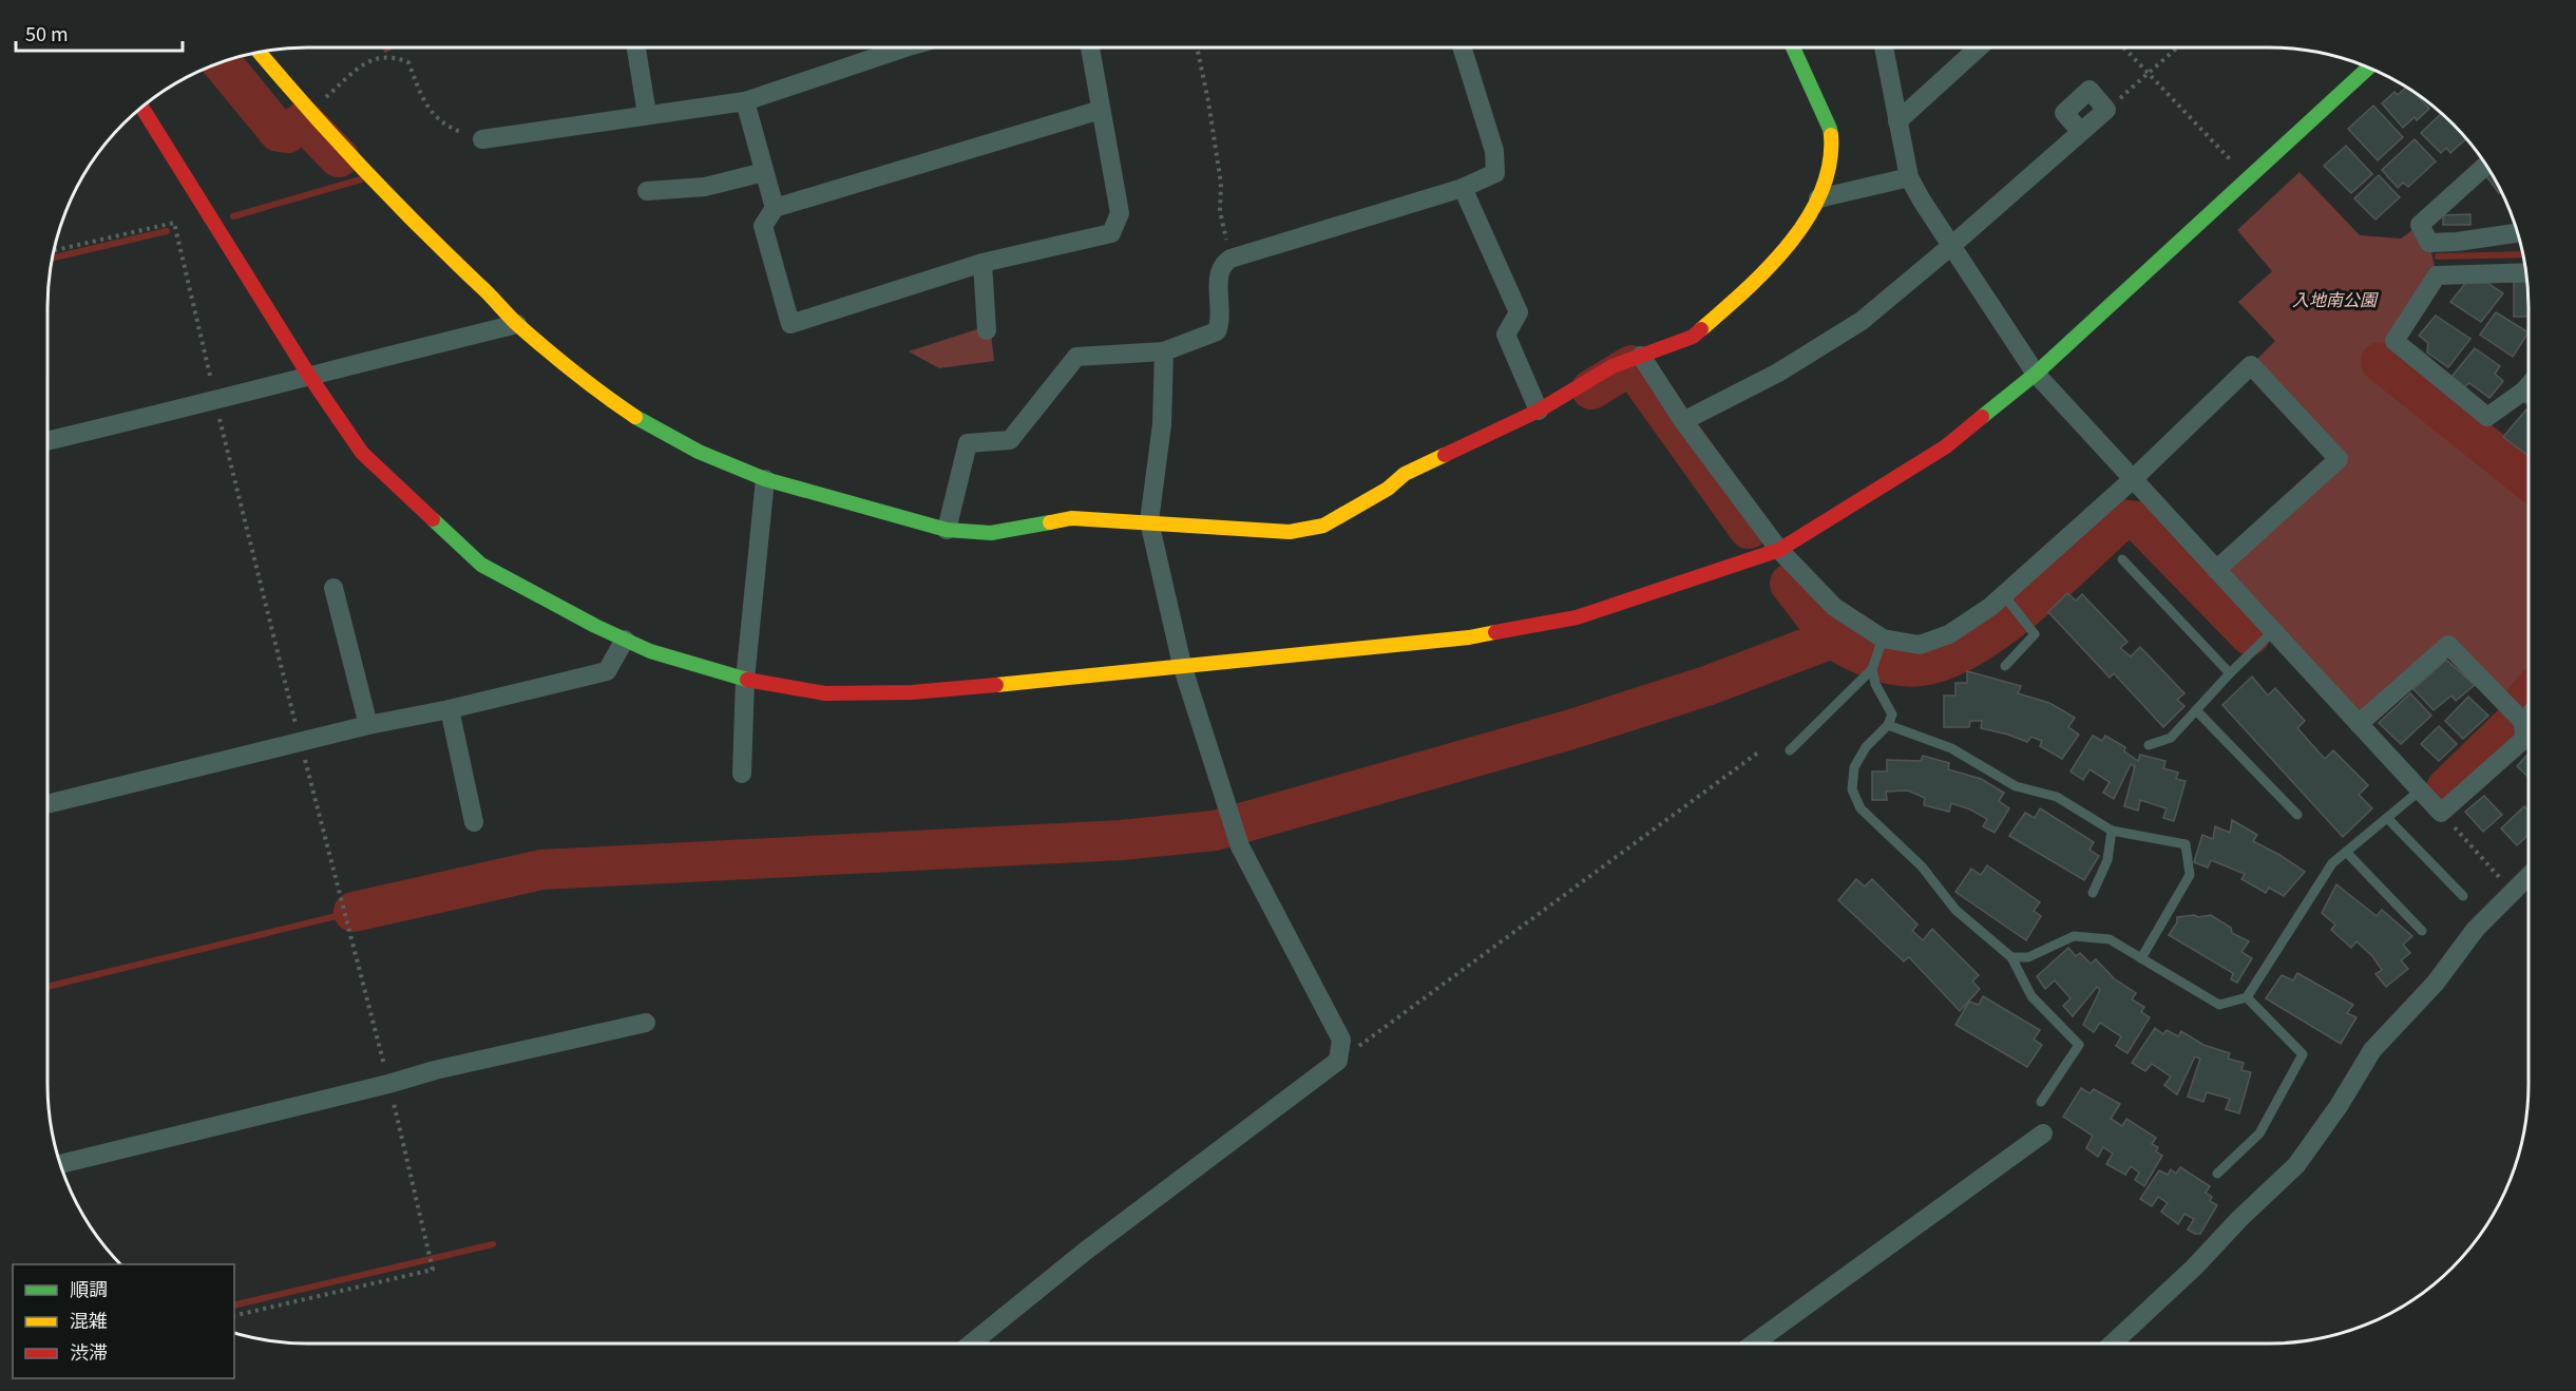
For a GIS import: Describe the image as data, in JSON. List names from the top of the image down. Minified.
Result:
{"parks":["入地南公園"],"legend":["順調","混雑","渋滞"],"scale_bar":"50 m"}
